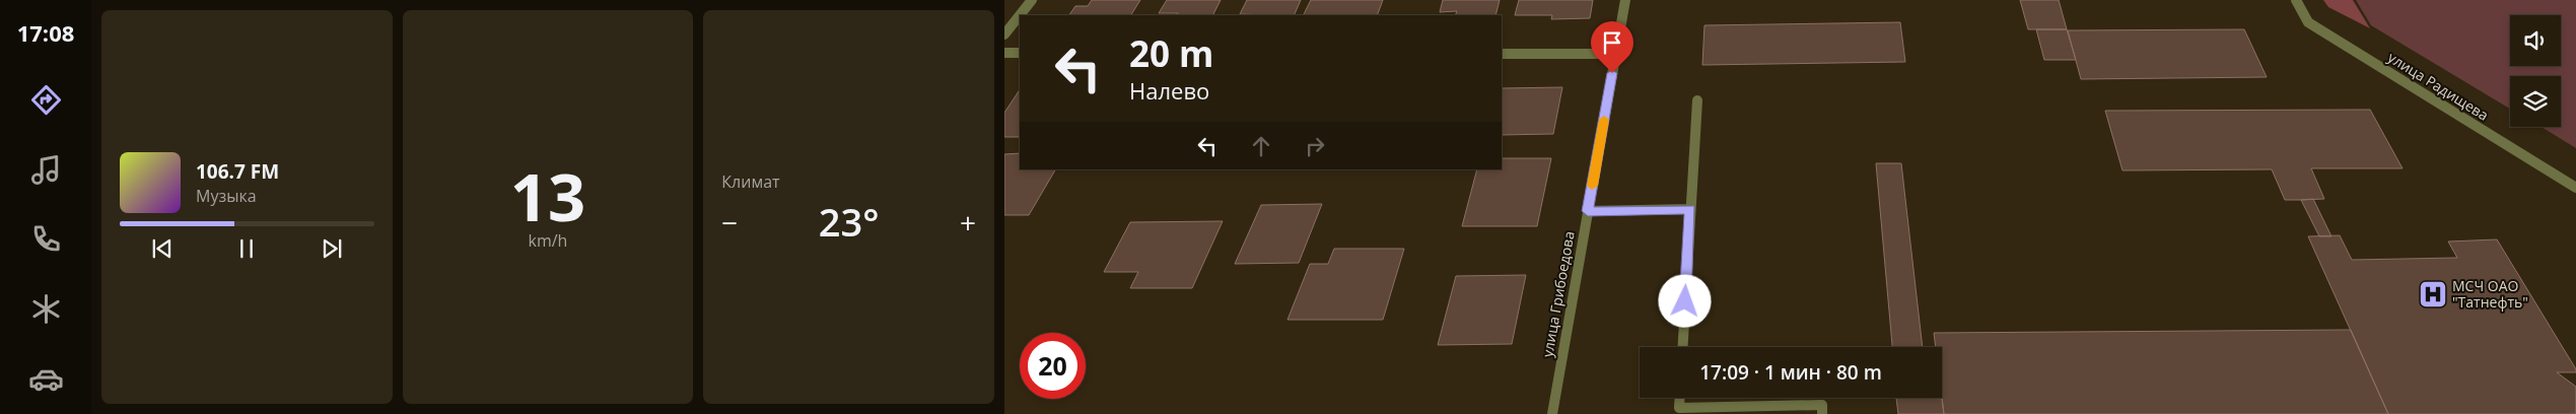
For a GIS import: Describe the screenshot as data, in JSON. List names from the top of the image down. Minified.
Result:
{"streets":{"street":["улица Радищева","улица Грибоедова"]},"places":{"hospital":["МСЧ ОАО \"Татнефть\""]},"page":{"tabs":"17:08","tile":[["13","km/h"],"Климат"],"turn":["20 m","Налево"],"song":["106.7 FM","Музыка"],"heat":["−","23°","+"],"limit":"20","trip":"17:09 · 1 мин · 80 m"}}
